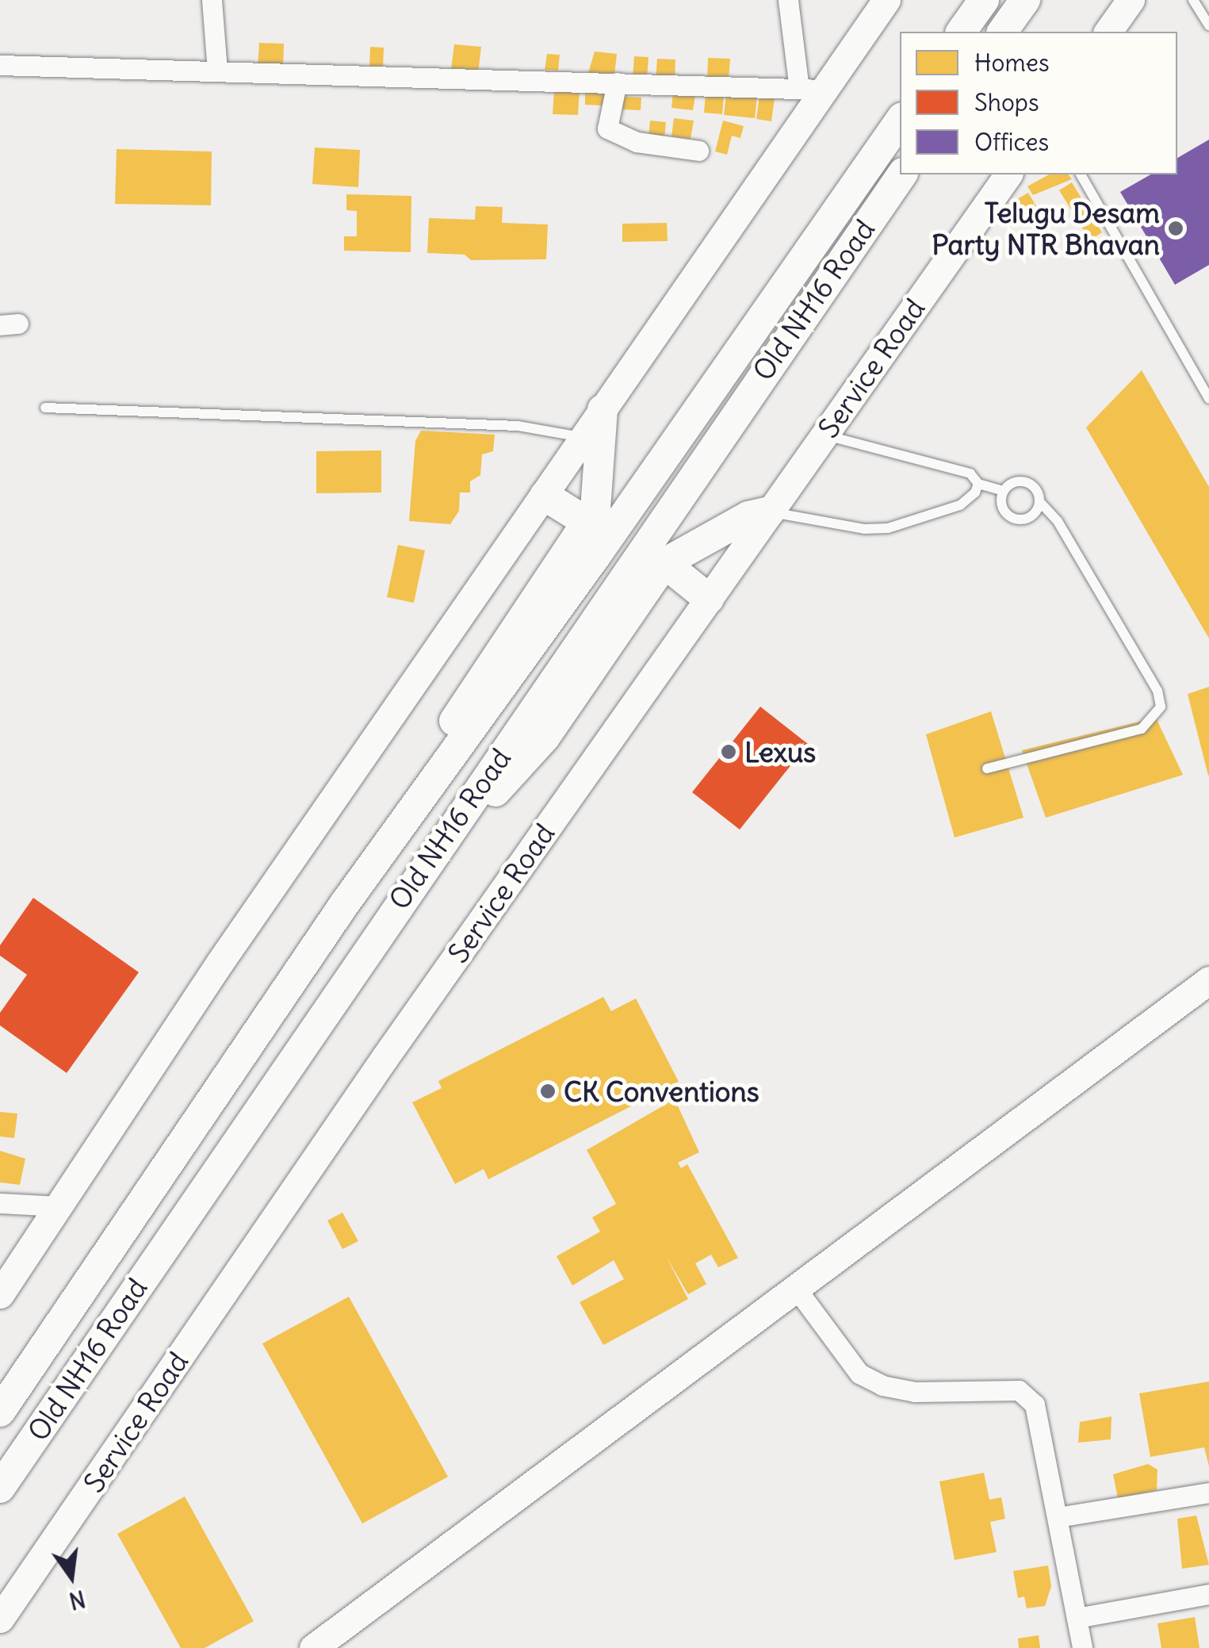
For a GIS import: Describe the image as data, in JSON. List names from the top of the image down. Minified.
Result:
{"streets":{"main road":["Old NH16 Road"],"street":["Service Road"]},"places":["Telugu Desam Party NTR Bhavan","Lexus","CK Conventions"],"legend":["Homes","Shops","Offices"],"north":"bottom"}
